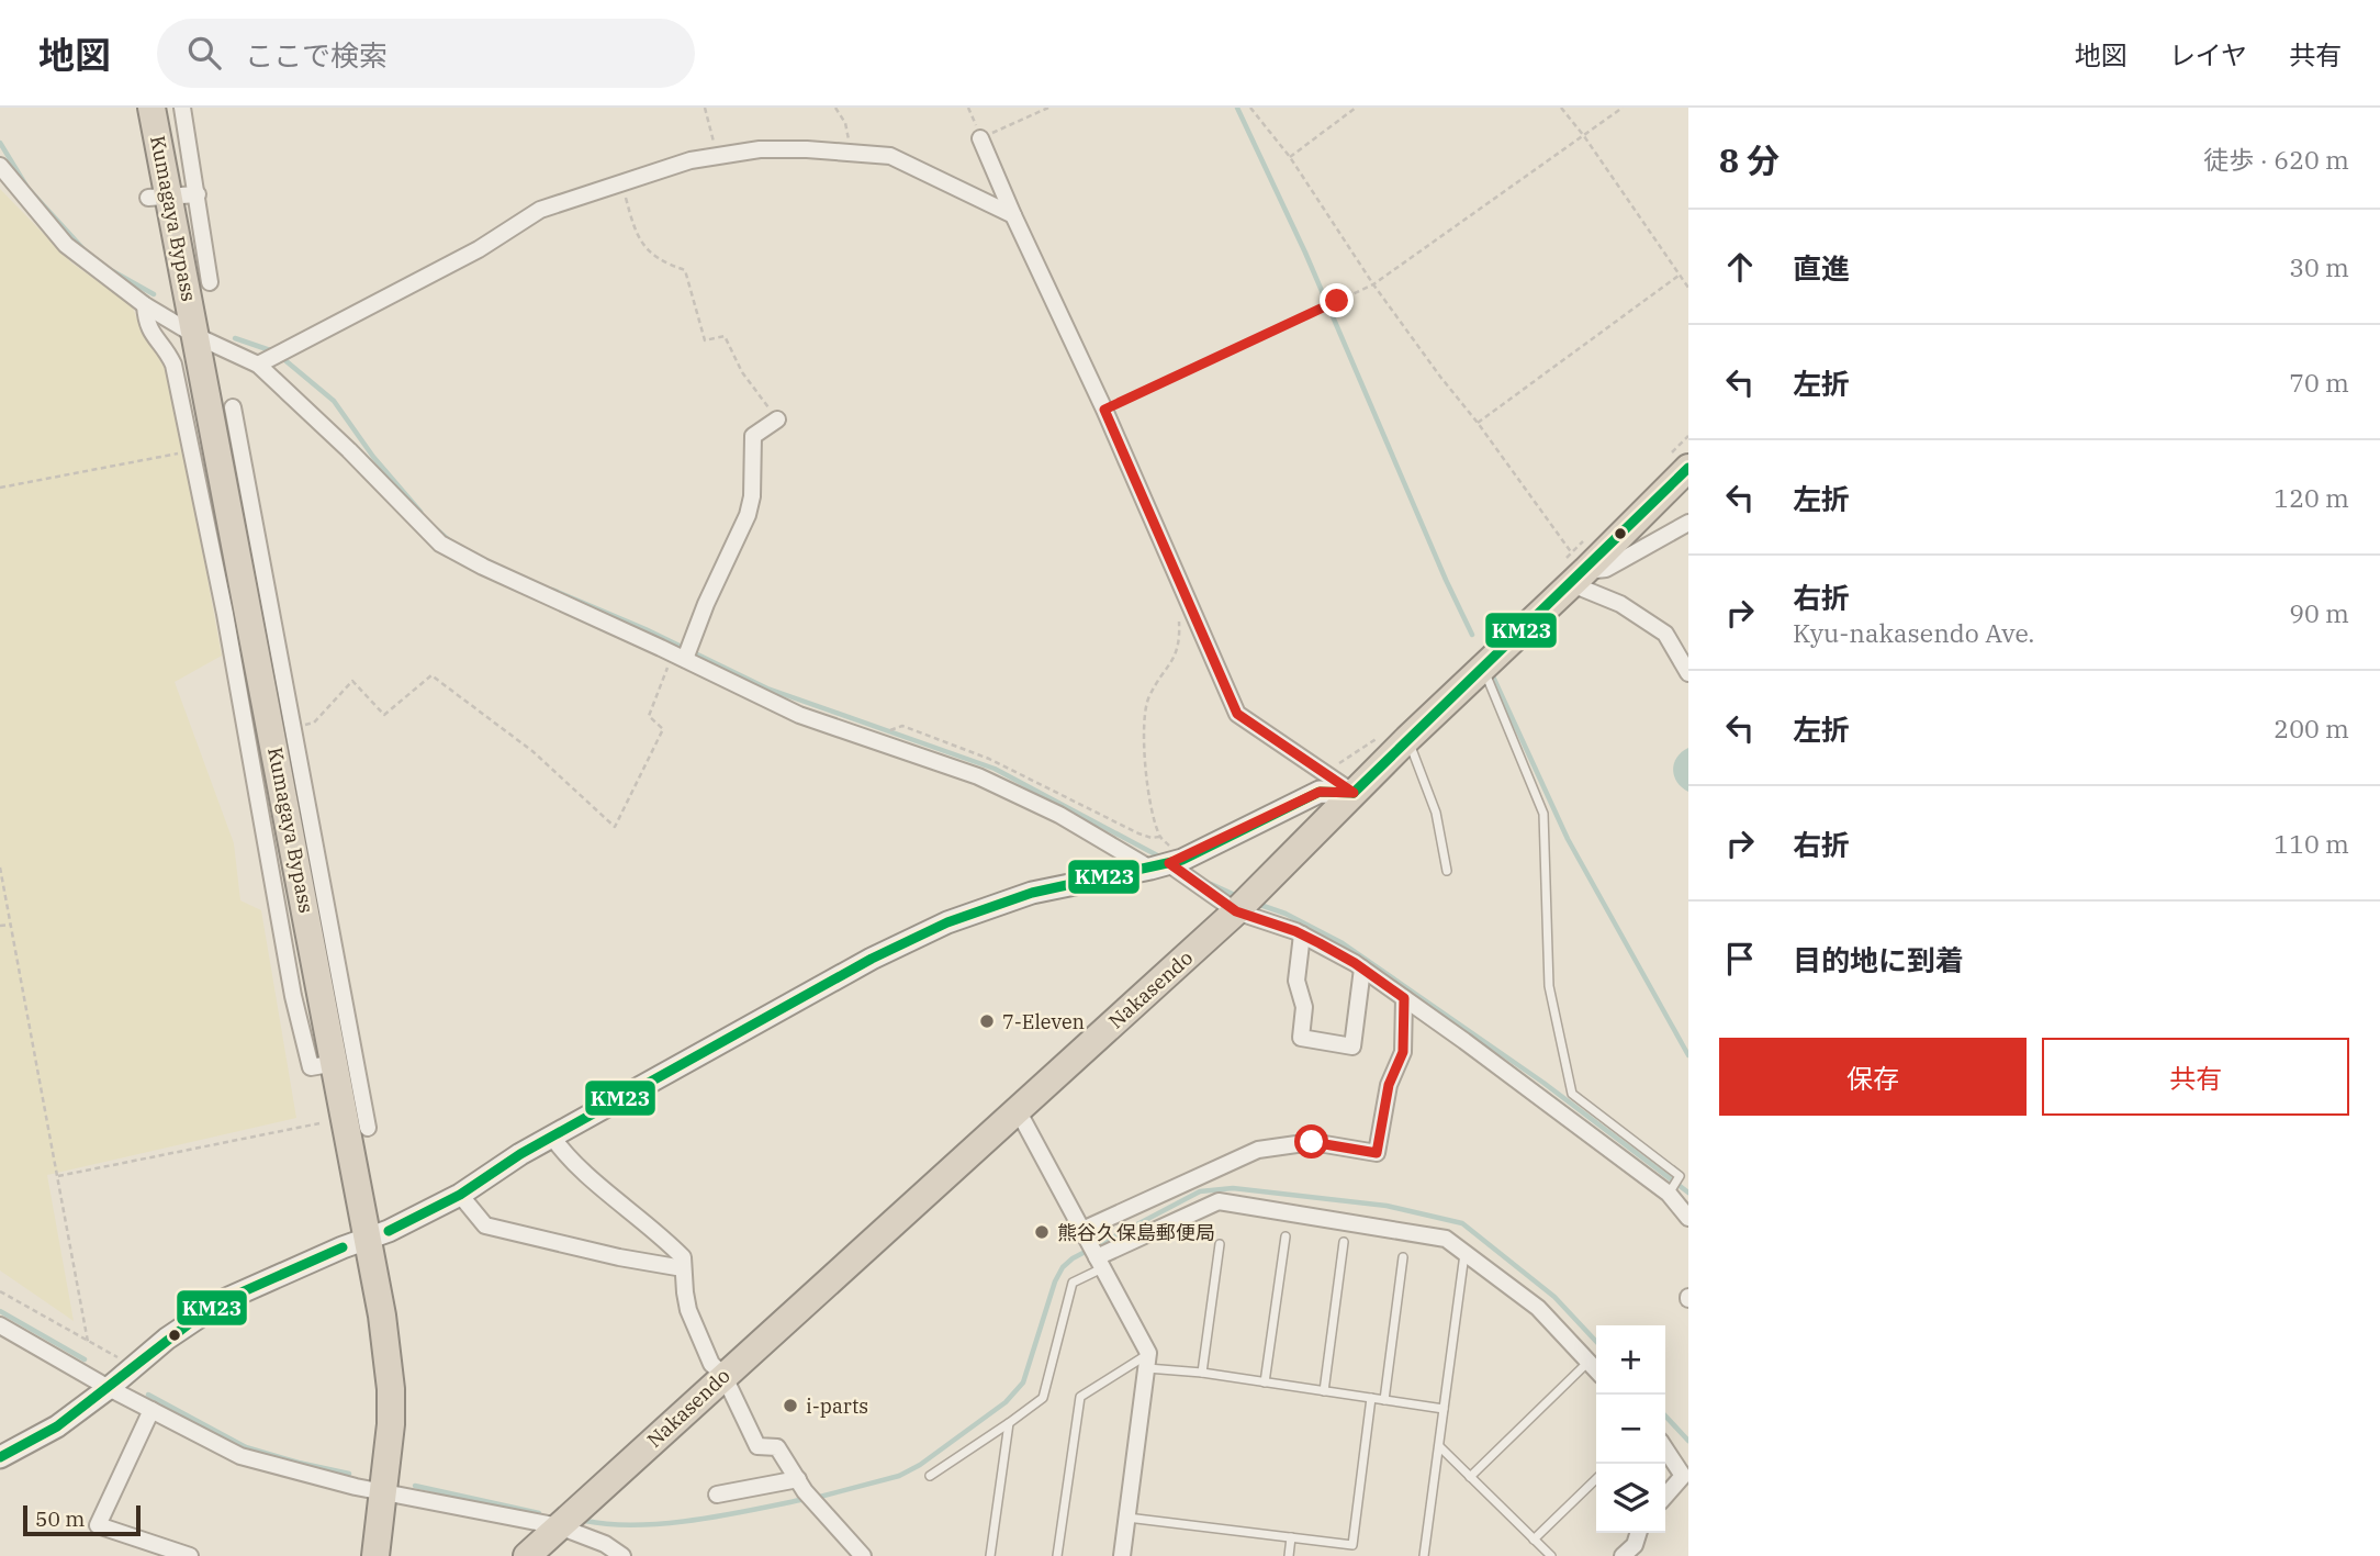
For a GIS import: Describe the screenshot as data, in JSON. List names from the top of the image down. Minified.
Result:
{"streets":{"highway":["Kumagaya Bypass","Nakasendo"]},"places":["7-Eleven","熊谷久保島郵便局","i-parts"],"lines":["transit line KM23"],"scale_bar":"50 m","page":{"header":"地図","search":"ここで検索","nav":["地図","レイヤ","共有"],"heading":["8 分","徒歩 · 620 m"],"list":[["直進","30 m"],["左折","70 m"],["左折","120 m"],["右折","Kyu-nakasendo Ave.","90 m"],["左折","200 m"],["右折","110 m"],"目的地に到着"],"buttons":["保存","共有"],"map_buttons":["+","−"],"scale":"50 m"}}
